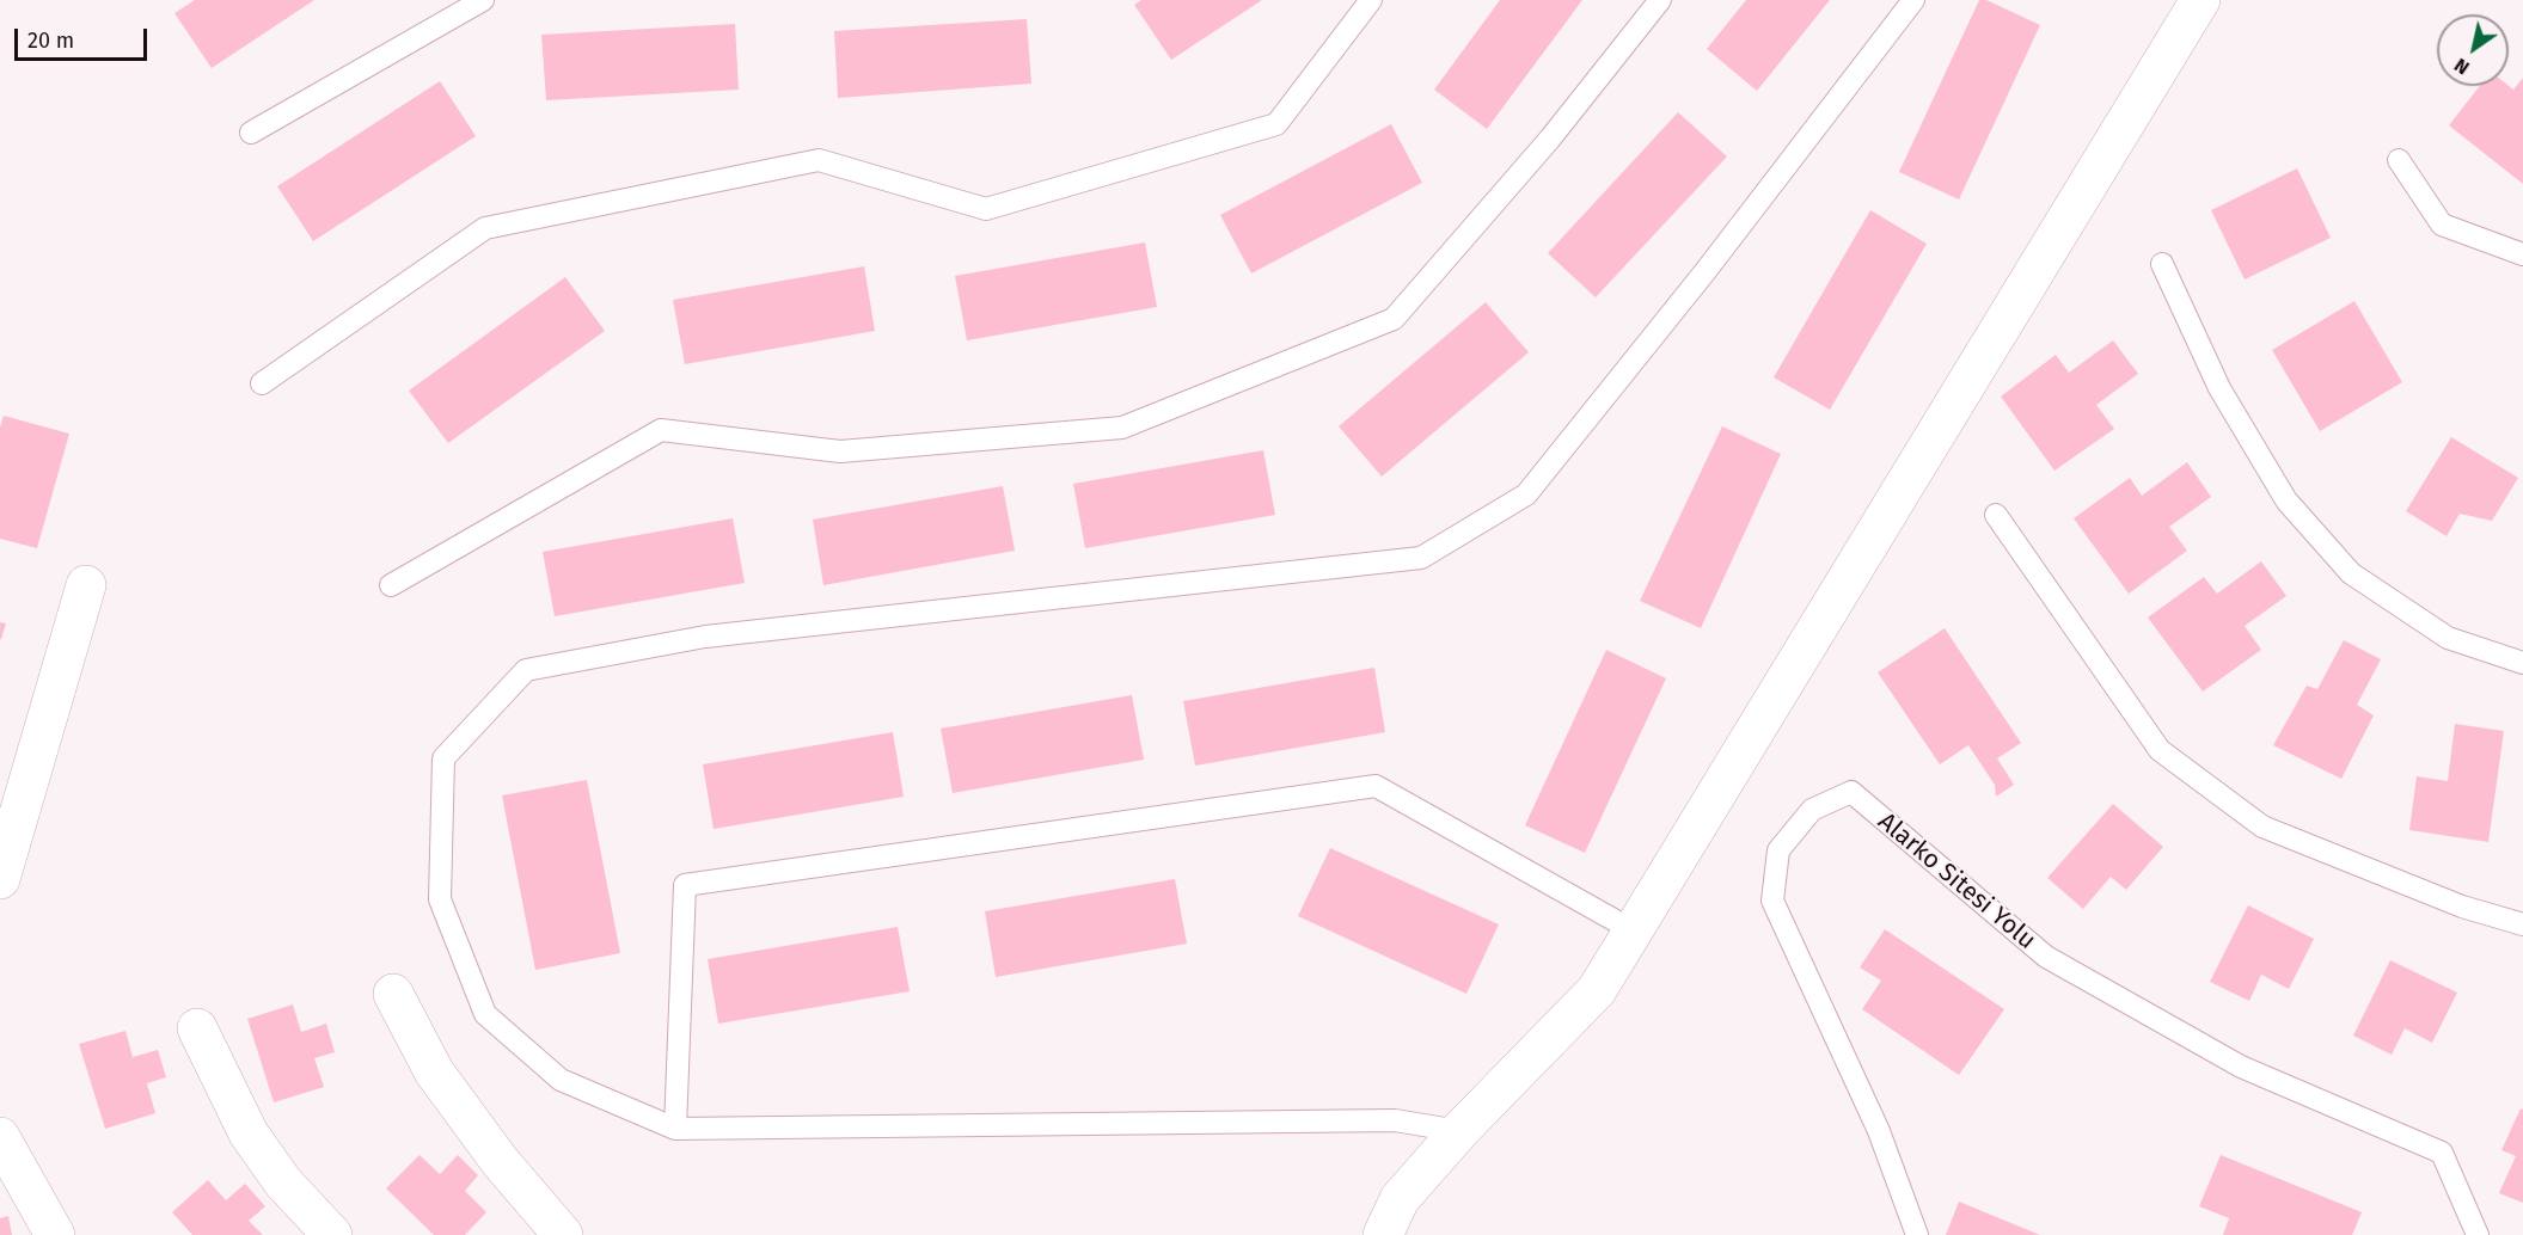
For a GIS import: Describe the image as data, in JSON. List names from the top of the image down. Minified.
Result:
{"streets":{"lane":["Alarko Sitesi Yolu"]},"scale_bar":"20 m","north":"bottom left"}
